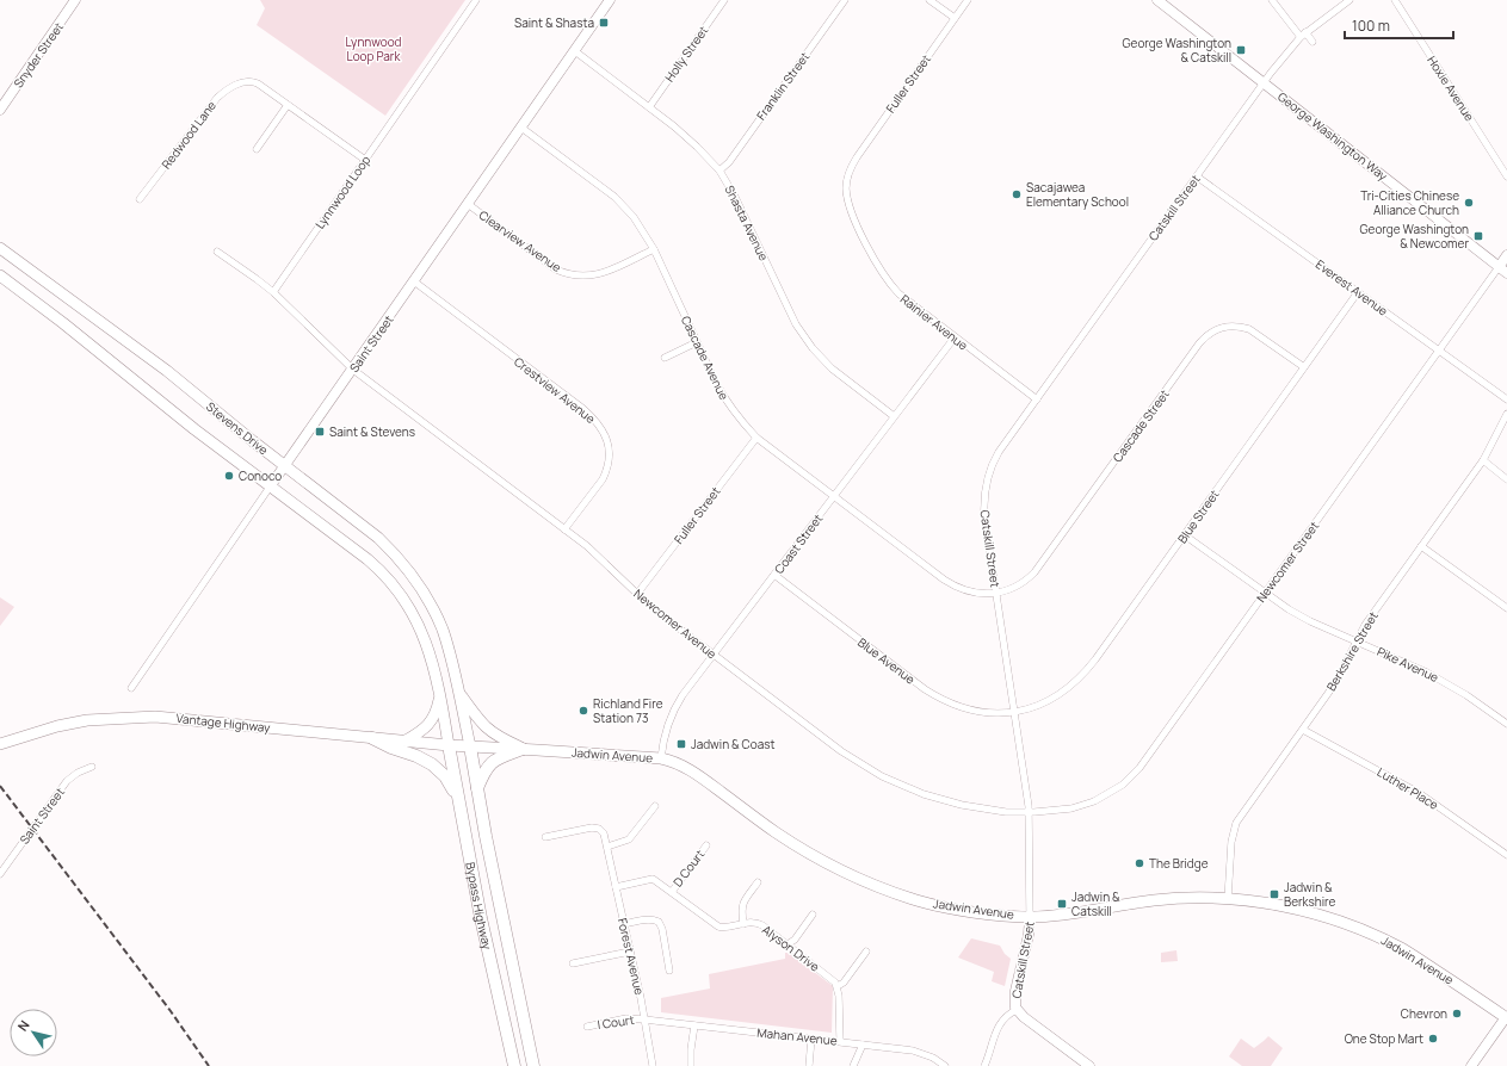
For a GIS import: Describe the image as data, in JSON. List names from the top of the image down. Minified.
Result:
{"streets":{"highway":["Bypass Highway"],"main road":["Stevens Drive","Vantage Highway","Jadwin Avenue"],"street":["Holly Street","Snyder Street","Fuller Street","Franklin Street","Hoxie Avenue","Redwood Lane","George Washington Way","Lynnwood Loop","Catskill Street","Shasta Avenue","Clearview Avenue","Everest Avenue","Rainier Avenue","Saint Street","Cascade Avenue","Crestview Avenue","Cascade Street","Blue Street","Coast Street","Newcomer Street","Newcomer Avenue","Berkshire Street","Blue Avenue","Pike Avenue","Luther Place","D Court","Alyson Drive","Forest Avenue","I Court","Mahan Avenue"]},"crossings":[["Holly Street","Shasta Avenue"],["Fuller Street","Rainier Avenue"],["Fuller Street","Cascade Avenue"],["Fuller Street","Newcomer Avenue"],["Franklin Street","Shasta Avenue"],["Redwood Lane","Lynnwood Loop"],["George Washington Way","Catskill Street"],["George Washington Way","Newcomer Street"],["Catskill Street","Everest Avenue"],["Catskill Street","Rainier Avenue"],["Catskill Street","Cascade Avenue"],["Catskill Street","Cascade Street"],["Catskill Street","Blue Street"],["Catskill Street","Newcomer Street"],["Catskill Street","Newcomer Avenue"],["Catskill Street","Blue Avenue"],["Catskill Street","Jadwin Avenue"],["Shasta Avenue","Saint Street"],["Shasta Avenue","Coast Street"],["Clearview Avenue","Saint Street"],["Clearview Avenue","Cascade Avenue"],["Everest Avenue","Blue Street"],["Everest Avenue","Newcomer Street"],["Rainier Avenue","Coast Street"],["Saint Street","Cascade Avenue"],["Saint Street","Crestview Avenue"],["Saint Street","Stevens Drive"],["Saint Street","Newcomer Avenue"],["Cascade Avenue","Cascade Street"],["Cascade Avenue","Coast Street"],["Crestview Avenue","Newcomer Avenue"],["Cascade Street","Blue Street"],["Stevens Drive","Vantage Highway"],["Stevens Drive","Jadwin Avenue"],["Stevens Drive","Bypass Highway"],["Blue Street","Blue Avenue"],["Blue Street","Pike Avenue"],["Coast Street","Newcomer Avenue"],["Coast Street","Blue Avenue"],["Coast Street","Jadwin Avenue"],["Newcomer Street","Newcomer Avenue"],["Newcomer Street","Pike Avenue"],["Berkshire Street","Pike Avenue"],["Berkshire Street","Jadwin Avenue"],["Berkshire Street","Luther Place"],["Vantage Highway","Jadwin Avenue"],["Vantage Highway","Bypass Highway"],["Jadwin Avenue","Bypass Highway"],["D Court","Alyson Drive"],["Alyson Drive","Forest Avenue"],["Forest Avenue","I Court"],["Forest Avenue","Mahan Avenue"],["I Court","Mahan Avenue"]],"parks":["Lynnwood Loop Park"],"places":{"transit":["Saint & Shasta","George Washington & Catskill","George Washington & Newcomer","Saint & Stevens","Jadwin & Coast","Jadwin & Berkshire","Jadwin & Catskill"],"other":["Sacajawea Elementary School","Tri-Cities Chinese Alliance Church","Conoco","Richland Fire Station 73","The Bridge","Chevron","One Stop Mart"]},"scale_bar":"100 m","north":"top left"}
